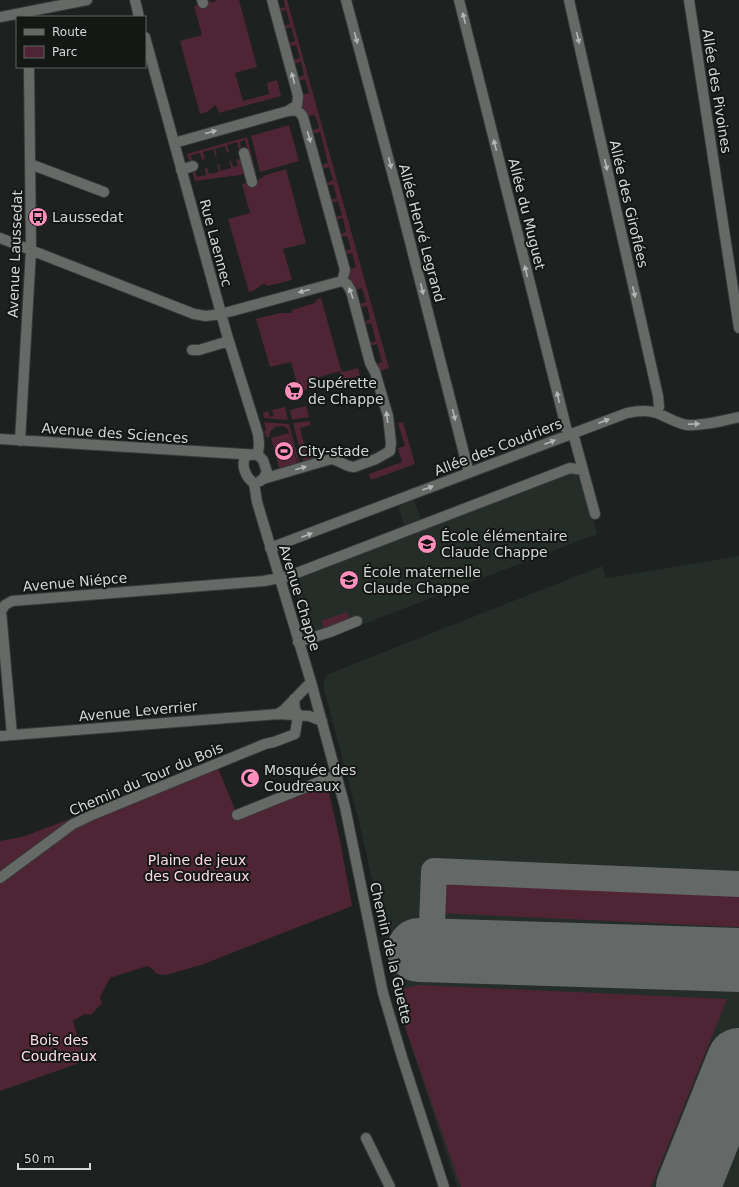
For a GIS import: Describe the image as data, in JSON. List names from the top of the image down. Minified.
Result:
{"streets":{"street":["Allée des Pivoines","Allée des Giroflées","Allée du Muguet","Allée Hervé Legrand","Rue Laennec","Avenue Laussedat","Avenue des Sciences","Allée des Coudriers","Avenue Niépce","Avenue Chappe","Avenue Leverrier","Chemin du Tour du Bois","Chemin de la Guette"]},"crossings":[["Allée des Giroflées","Allée des Coudriers"],["Allée du Muguet","Allée des Coudriers"],["Allée du Muguet","Avenue Niépce"],["Allée Hervé Legrand","Allée des Coudriers"],["Rue Laennec","Avenue des Sciences"],["Rue Laennec","Avenue Chappe"],["Avenue Laussedat","Avenue des Sciences"],["Avenue des Sciences","Avenue Chappe"],["Allée des Coudriers","Avenue Chappe"],["Avenue Niépce","Avenue Chappe"],["Avenue Niépce","Avenue Leverrier"],["Avenue Chappe","Avenue Leverrier"],["Avenue Chappe","Chemin de la Guette"],["Avenue Leverrier","Chemin du Tour du Bois"],["Avenue Leverrier","Chemin de la Guette"]],"one_way":["Allée des Giroflées","Allée du Muguet","Allée des Coudriers"],"parks":["Plaine de jeux des Coudreaux","Bois des Coudreaux"],"places":{"bus stop":["Laussedat"],"supermarket":["Supérette de Chappe"],"sports":["City-stade"],"school or university":["École élémentaire Claude Chappe","École maternelle Claude Chappe"],"mosque":["Mosquée des Coudreaux"]},"legend":["Route","Parc"],"scale_bar":"50 m"}
